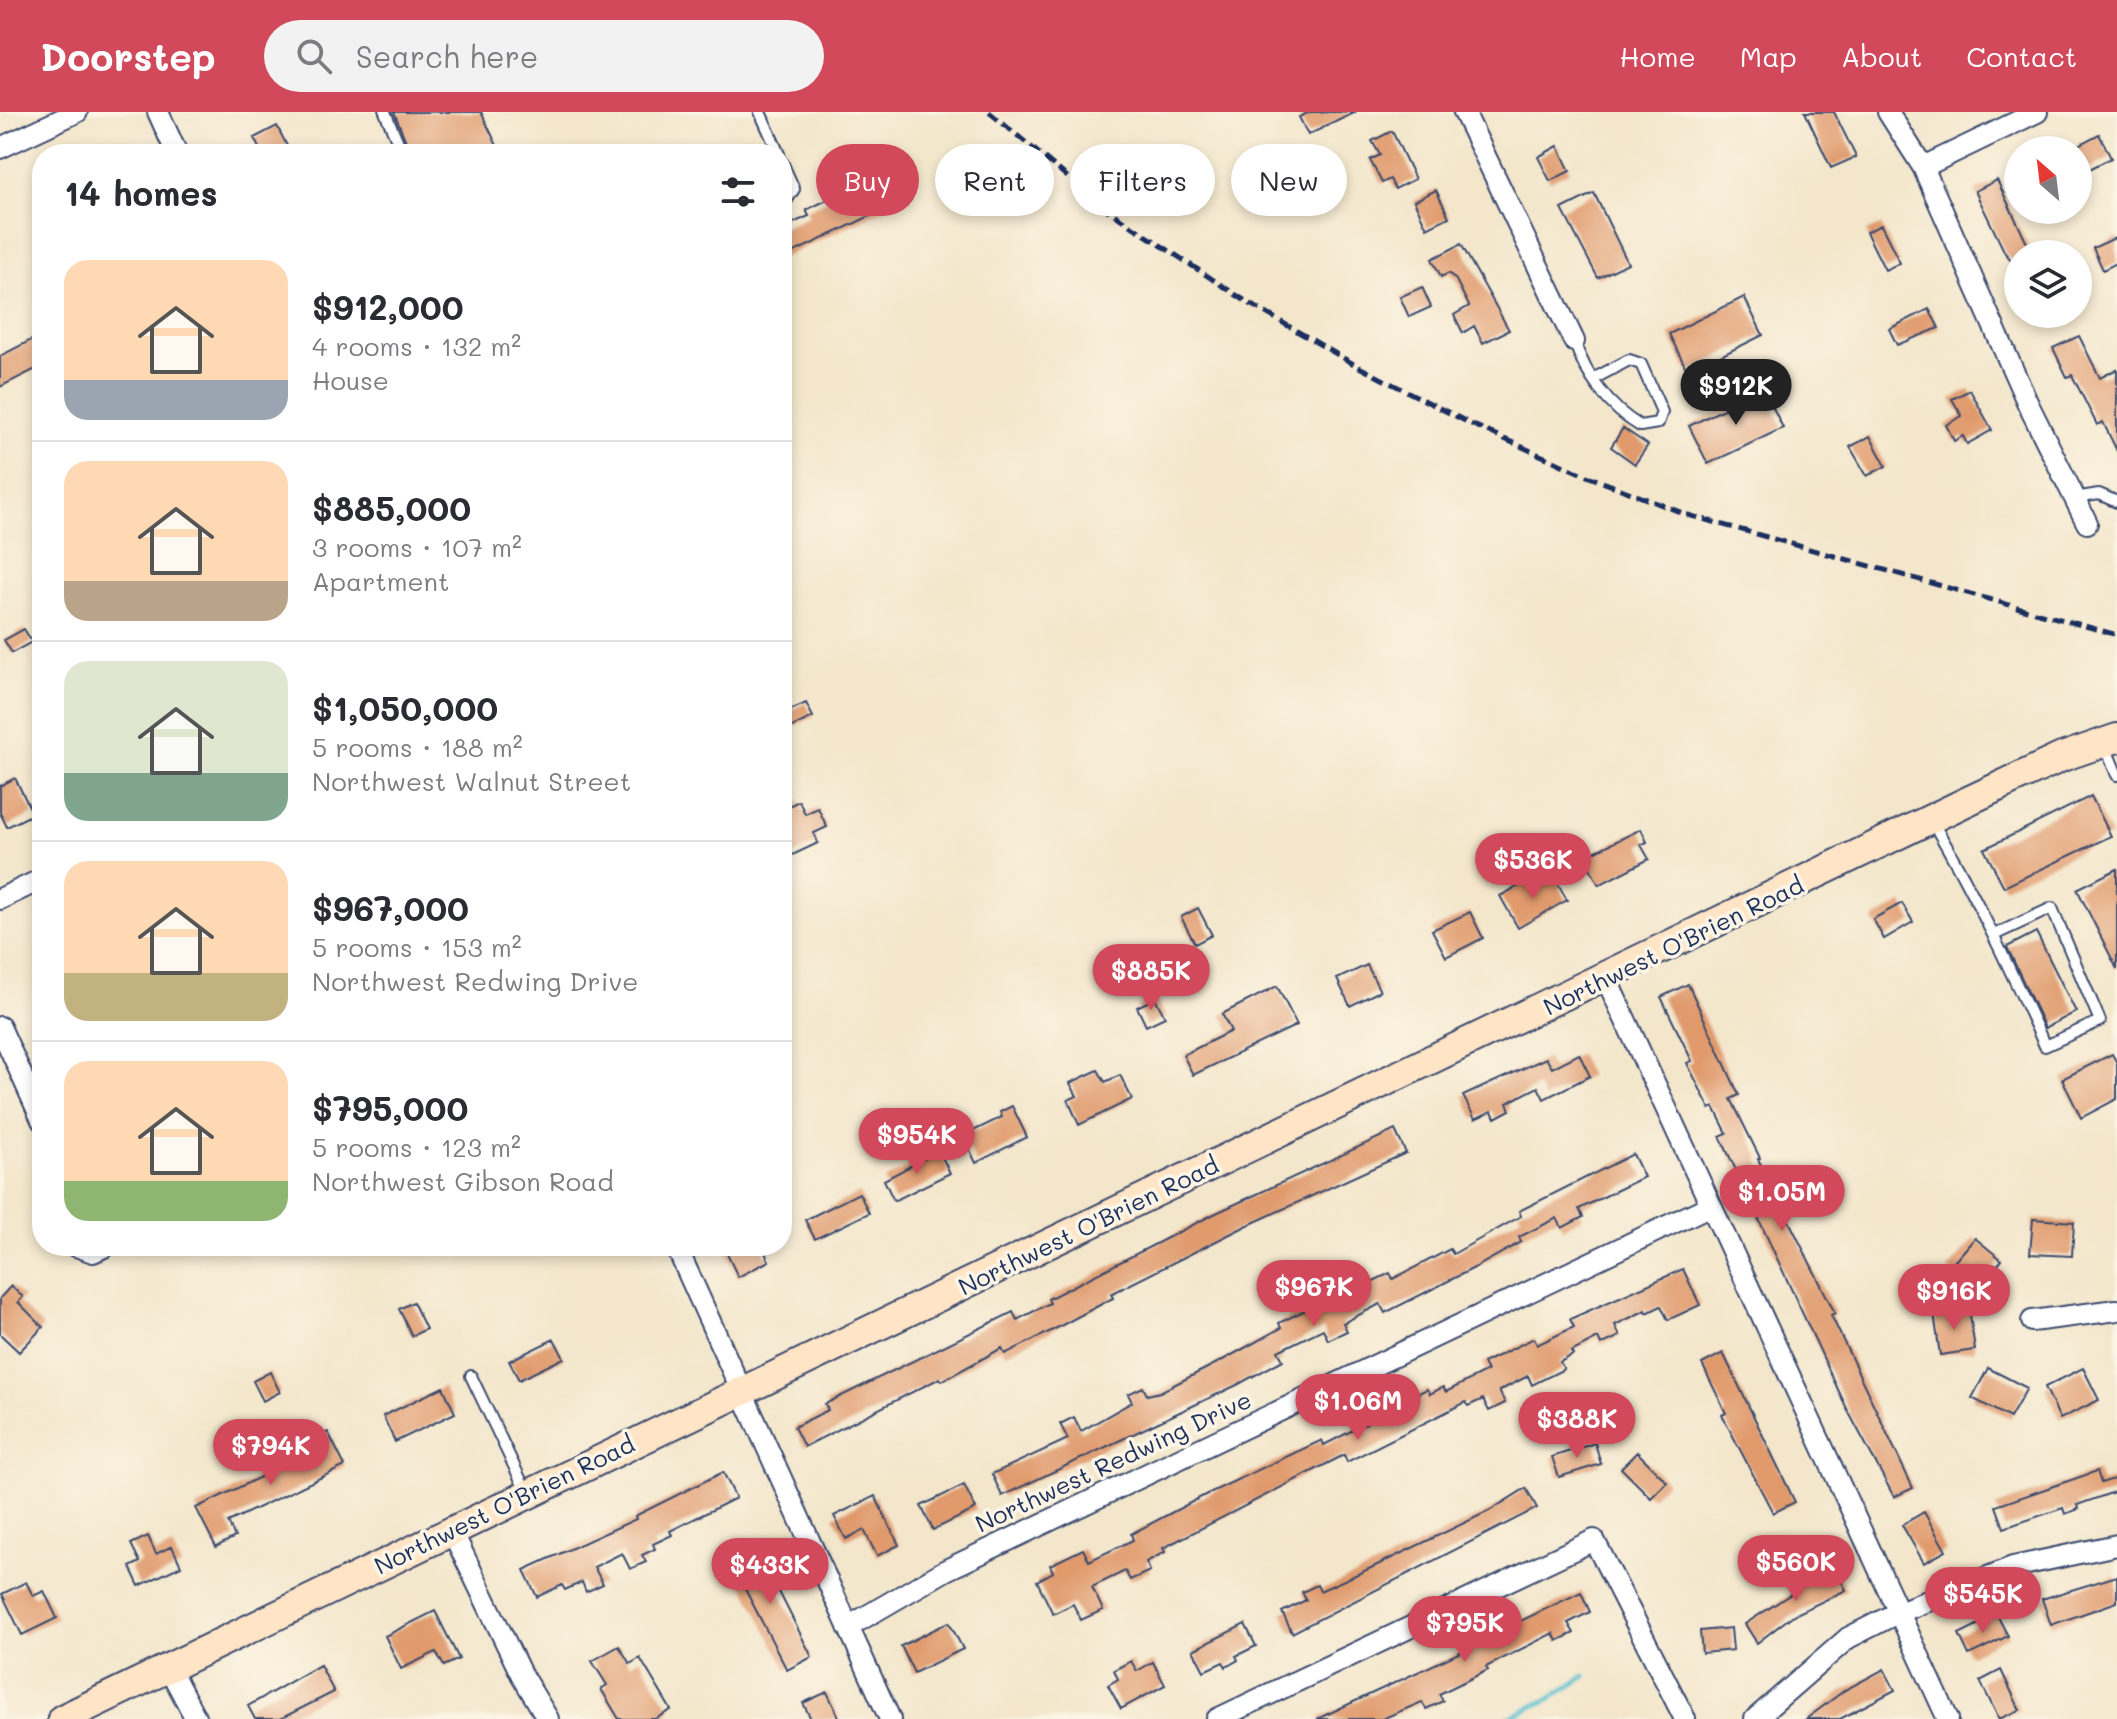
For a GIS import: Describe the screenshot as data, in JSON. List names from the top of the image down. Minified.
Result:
{"streets":{"street":["Northwest O'Brien Road","Northwest Redwing Drive"]},"north":"top left","page":{"header":"Doorstep","search":"Search here","nav":["Home","Map","About","Contact"],"chip":["Buy","Rent","Filters","New"],"heading":"14 homes","list":[{"name":"$912,000","note":"4 rooms · 132 m² · House"},{"name":"$885,000","note":"3 rooms · 107 m² · Apartment"},{"name":"$1,050,000","note":"5 rooms · 188 m² · Northwest Walnut Street"},{"name":"$967,000","note":"5 rooms · 153 m² · Northwest Redwing Drive"},{"name":"$795,000","note":"5 rooms · 123 m² · Northwest Gibson Road"}],"price":["$912K","$536K","$885K","$954K","$1.05M","$967K","$916K","$1.06M","$388K","$794K","$560K","$433K","$545K","$795K"]}}
